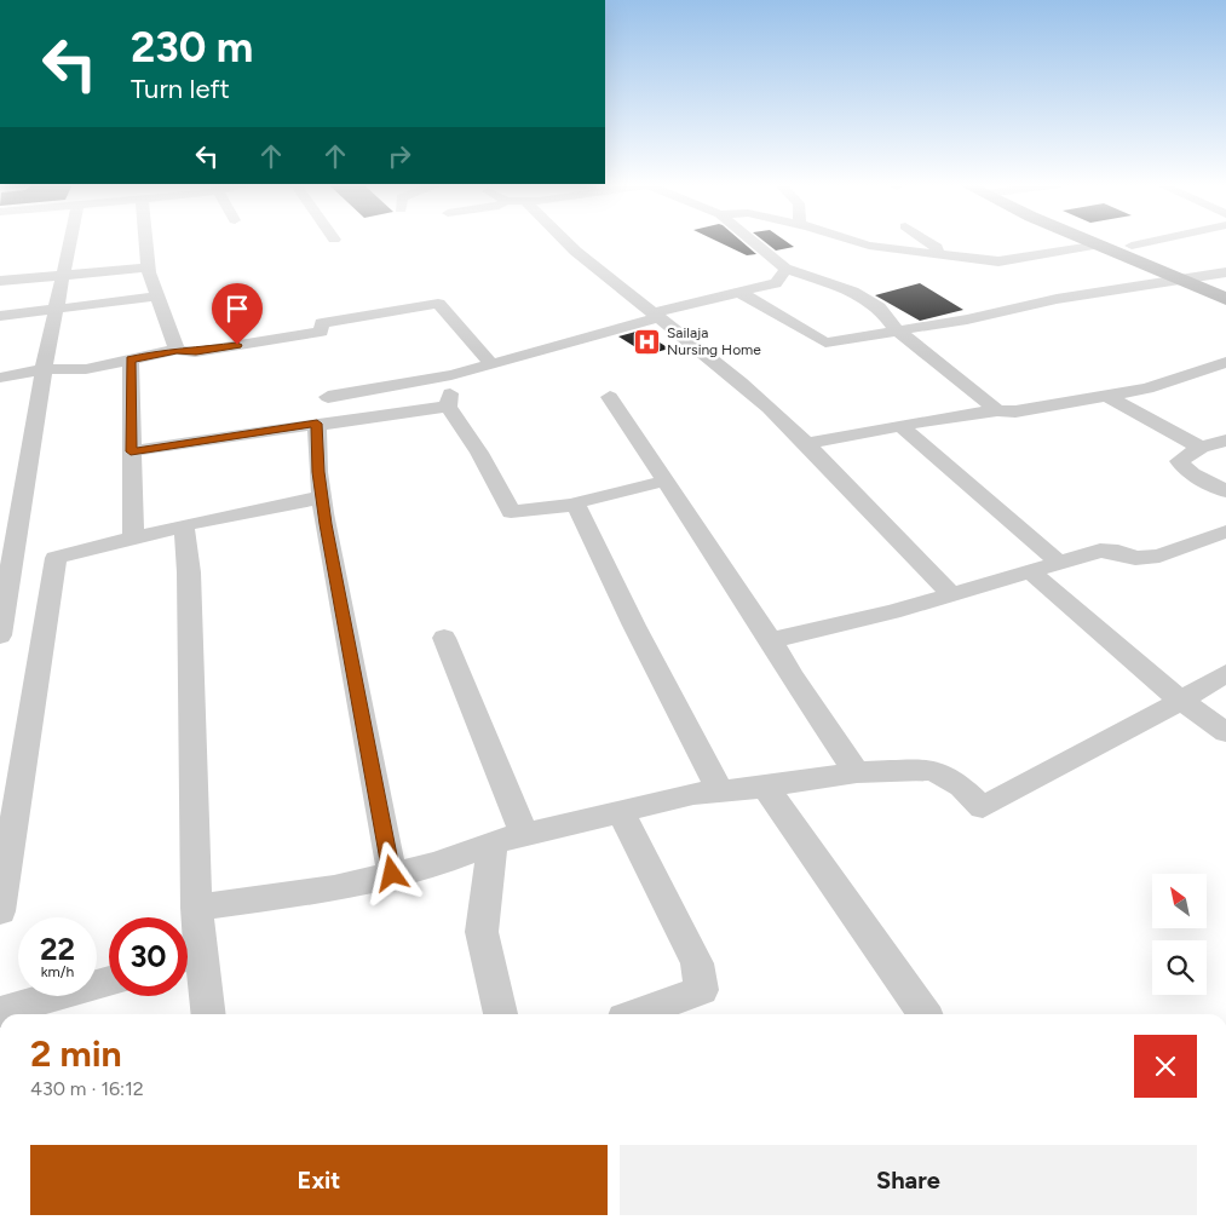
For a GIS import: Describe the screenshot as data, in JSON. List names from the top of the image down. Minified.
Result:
{"places":{"hospital":["Sailaja Nursing Home"]},"north":"top left","page":{"turn":["230 m","Turn left"],"speed":"22 km/h","limit":"30","heading":["2 min","430 m · 16:12"],"buttons":["Exit","Share"]}}
